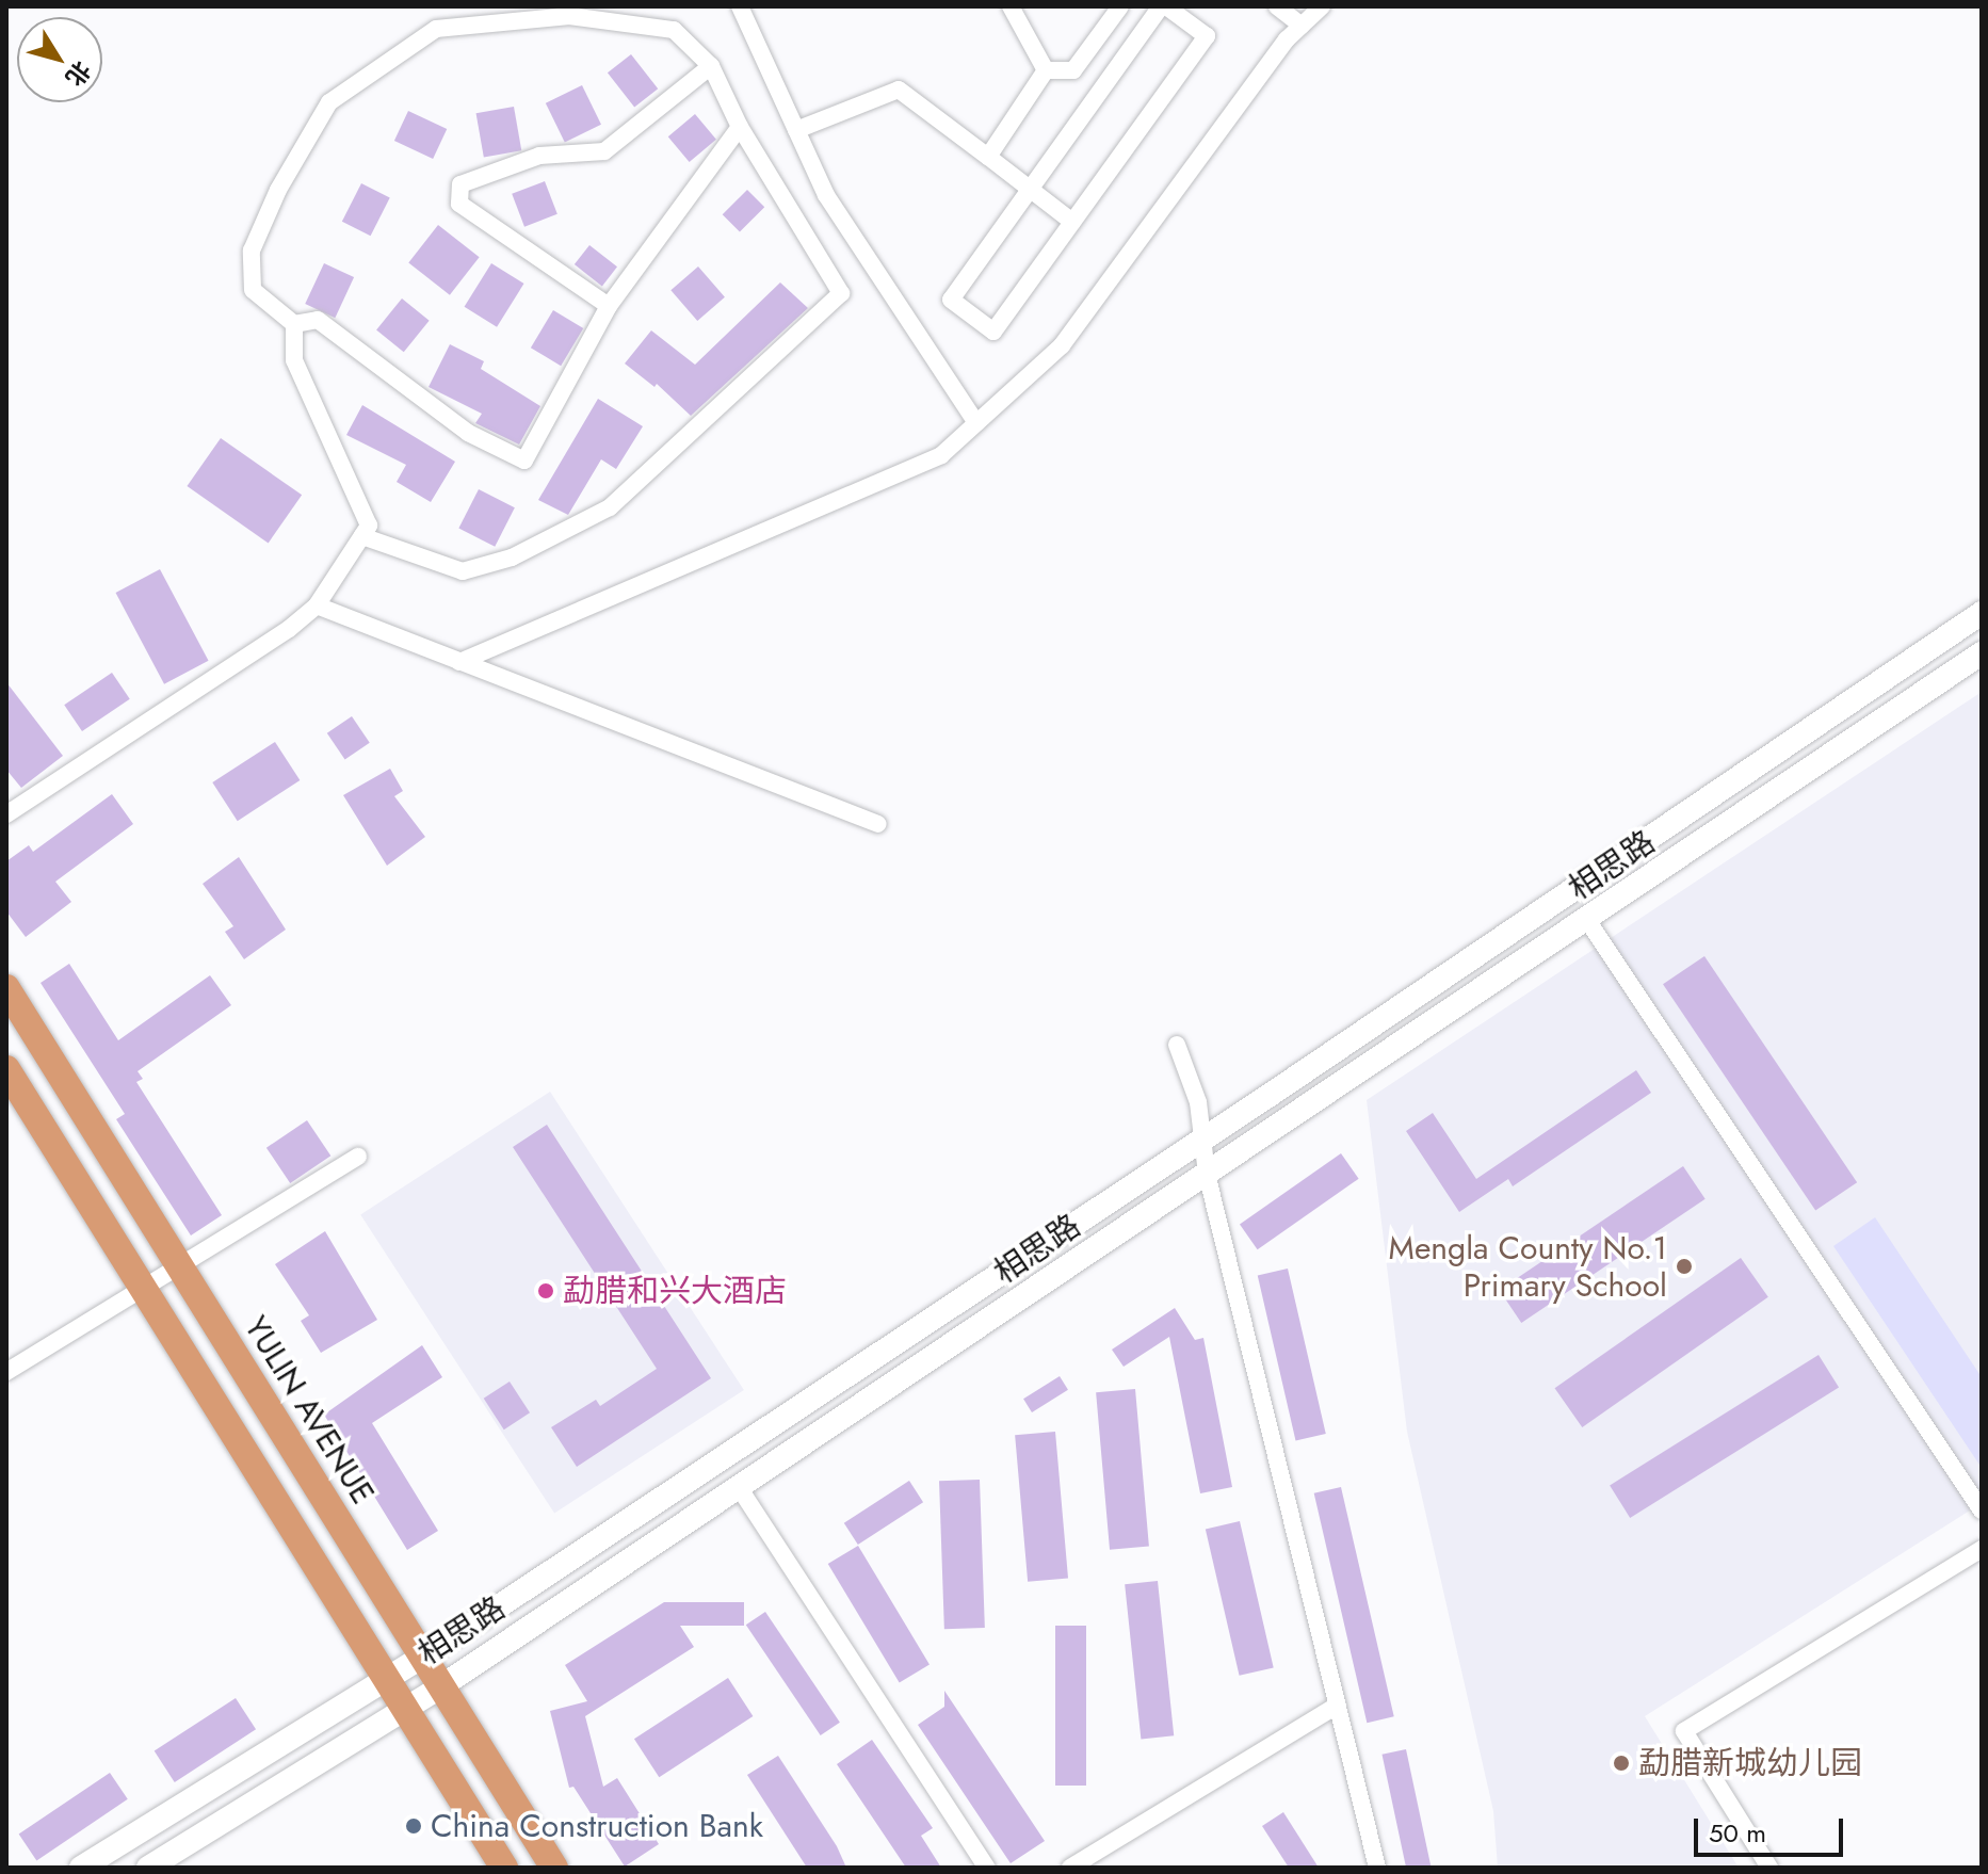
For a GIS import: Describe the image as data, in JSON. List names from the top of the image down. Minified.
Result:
{"streets":{"highway":["YULIN AVENUE"],"main road":["相思路"]},"crossings":[["相思路","YULIN AVENUE"]],"places":["Mengla County No.1 Primary School","勐腊和兴大酒店","勐腊新城幼儿园","China Construction Bank"],"scale_bar":"50 m","north":"bottom right"}
